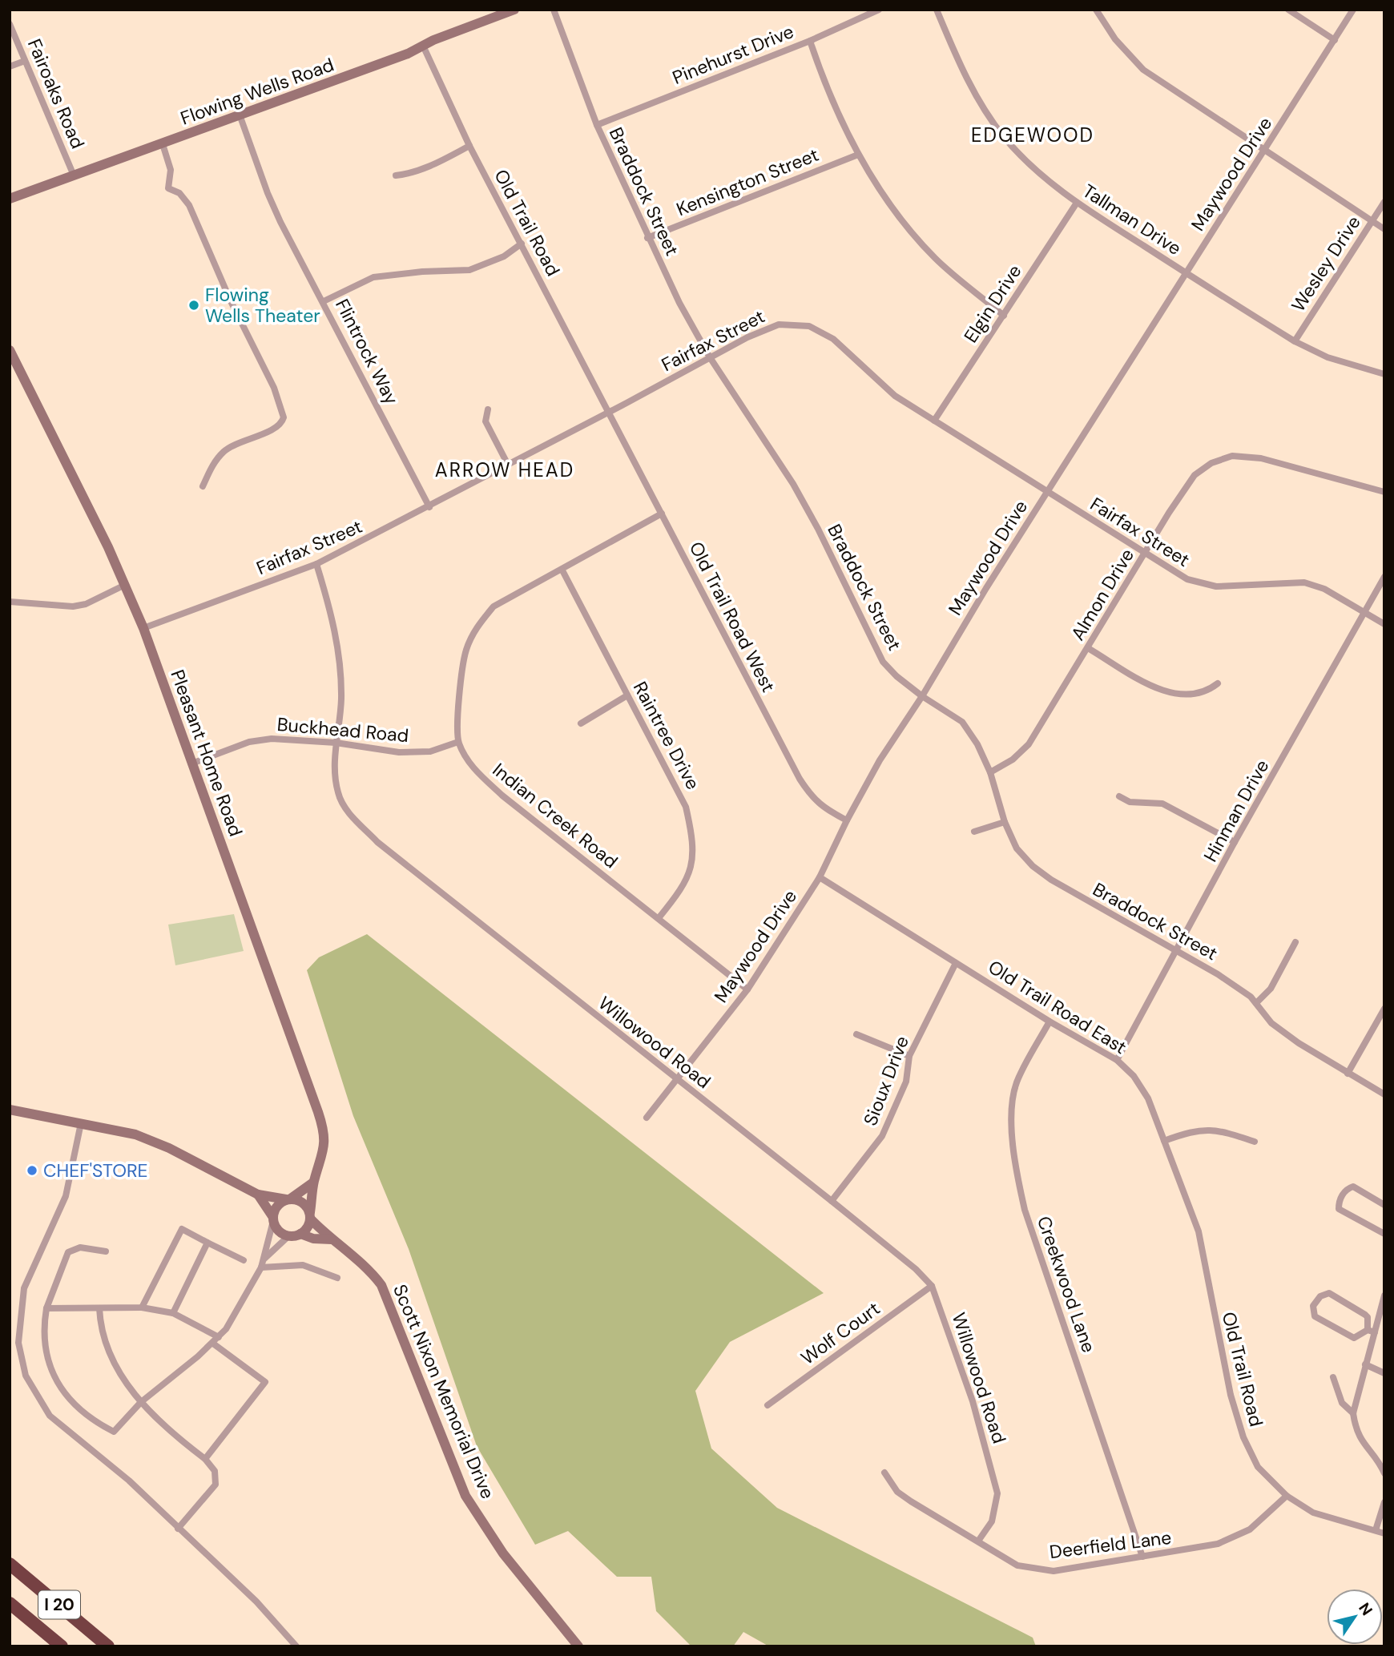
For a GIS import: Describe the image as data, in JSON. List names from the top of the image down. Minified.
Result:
{"streets":{"highway":["I 20"],"main road":["Flowing Wells Road","Pleasant Home Road","Scott Nixon Memorial Drive"],"street":["Pinehurst Drive","Fairoaks Road","Maywood Drive","Kensington Street","Braddock Street","Tallman Drive","Old Trail Road","Wesley Drive","Elgin Drive","Fairfax Street","Flintrock Way","Almon Drive","Old Trail Road West","Buckhead Road","Raintree Drive","Hinman Drive","Indian Creek Road","Old Trail Road East","Willowood Road","Sioux Drive","Creekwood Lane","Wolf Court","Deerfield Lane"]},"crossings":[["Pinehurst Drive","Braddock Street"],["Flowing Wells Road","Fairoaks Road"],["Flowing Wells Road","Old Trail Road"],["Flowing Wells Road","Flintrock Way"],["Maywood Drive","Braddock Street"],["Maywood Drive","Tallman Drive"],["Maywood Drive","Fairfax Street"],["Maywood Drive","Old Trail Road West"],["Maywood Drive","Indian Creek Road"],["Maywood Drive","Old Trail Road East"],["Maywood Drive","Willowood Road"],["Kensington Street","Braddock Street"],["Braddock Street","Fairfax Street"],["Braddock Street","Almon Drive"],["Braddock Street","Hinman Drive"],["Tallman Drive","Wesley Drive"],["Tallman Drive","Elgin Drive"],["Old Trail Road","Fairfax Street"],["Old Trail Road","Old Trail Road West"],["Old Trail Road","Old Trail Road East"],["Old Trail Road","Deerfield Lane"],["Elgin Drive","Fairfax Street"],["Fairfax Street","Flintrock Way"],["Fairfax Street","Almon Drive"],["Fairfax Street","Old Trail Road West"],["Fairfax Street","Pleasant Home Road"],["Fairfax Street","Hinman Drive"],["Fairfax Street","Willowood Road"],["Old Trail Road West","Indian Creek Road"],["Buckhead Road","Pleasant Home Road"],["Buckhead Road","Indian Creek Road"],["Buckhead Road","Willowood Road"],["Raintree Drive","Indian Creek Road"],["Pleasant Home Road","Scott Nixon Memorial Drive"],["Hinman Drive","Old Trail Road East"],["Old Trail Road East","Sioux Drive"],["Old Trail Road East","Creekwood Lane"],["Willowood Road","Sioux Drive"],["Willowood Road","Wolf Court"],["Willowood Road","Deerfield Lane"],["Creekwood Lane","Deerfield Lane"]],"districts":["EDGEWOOD","ARROW HEAD"],"places":["Flowing Wells Theater","CHEF'STORE"],"north":"top right"}
